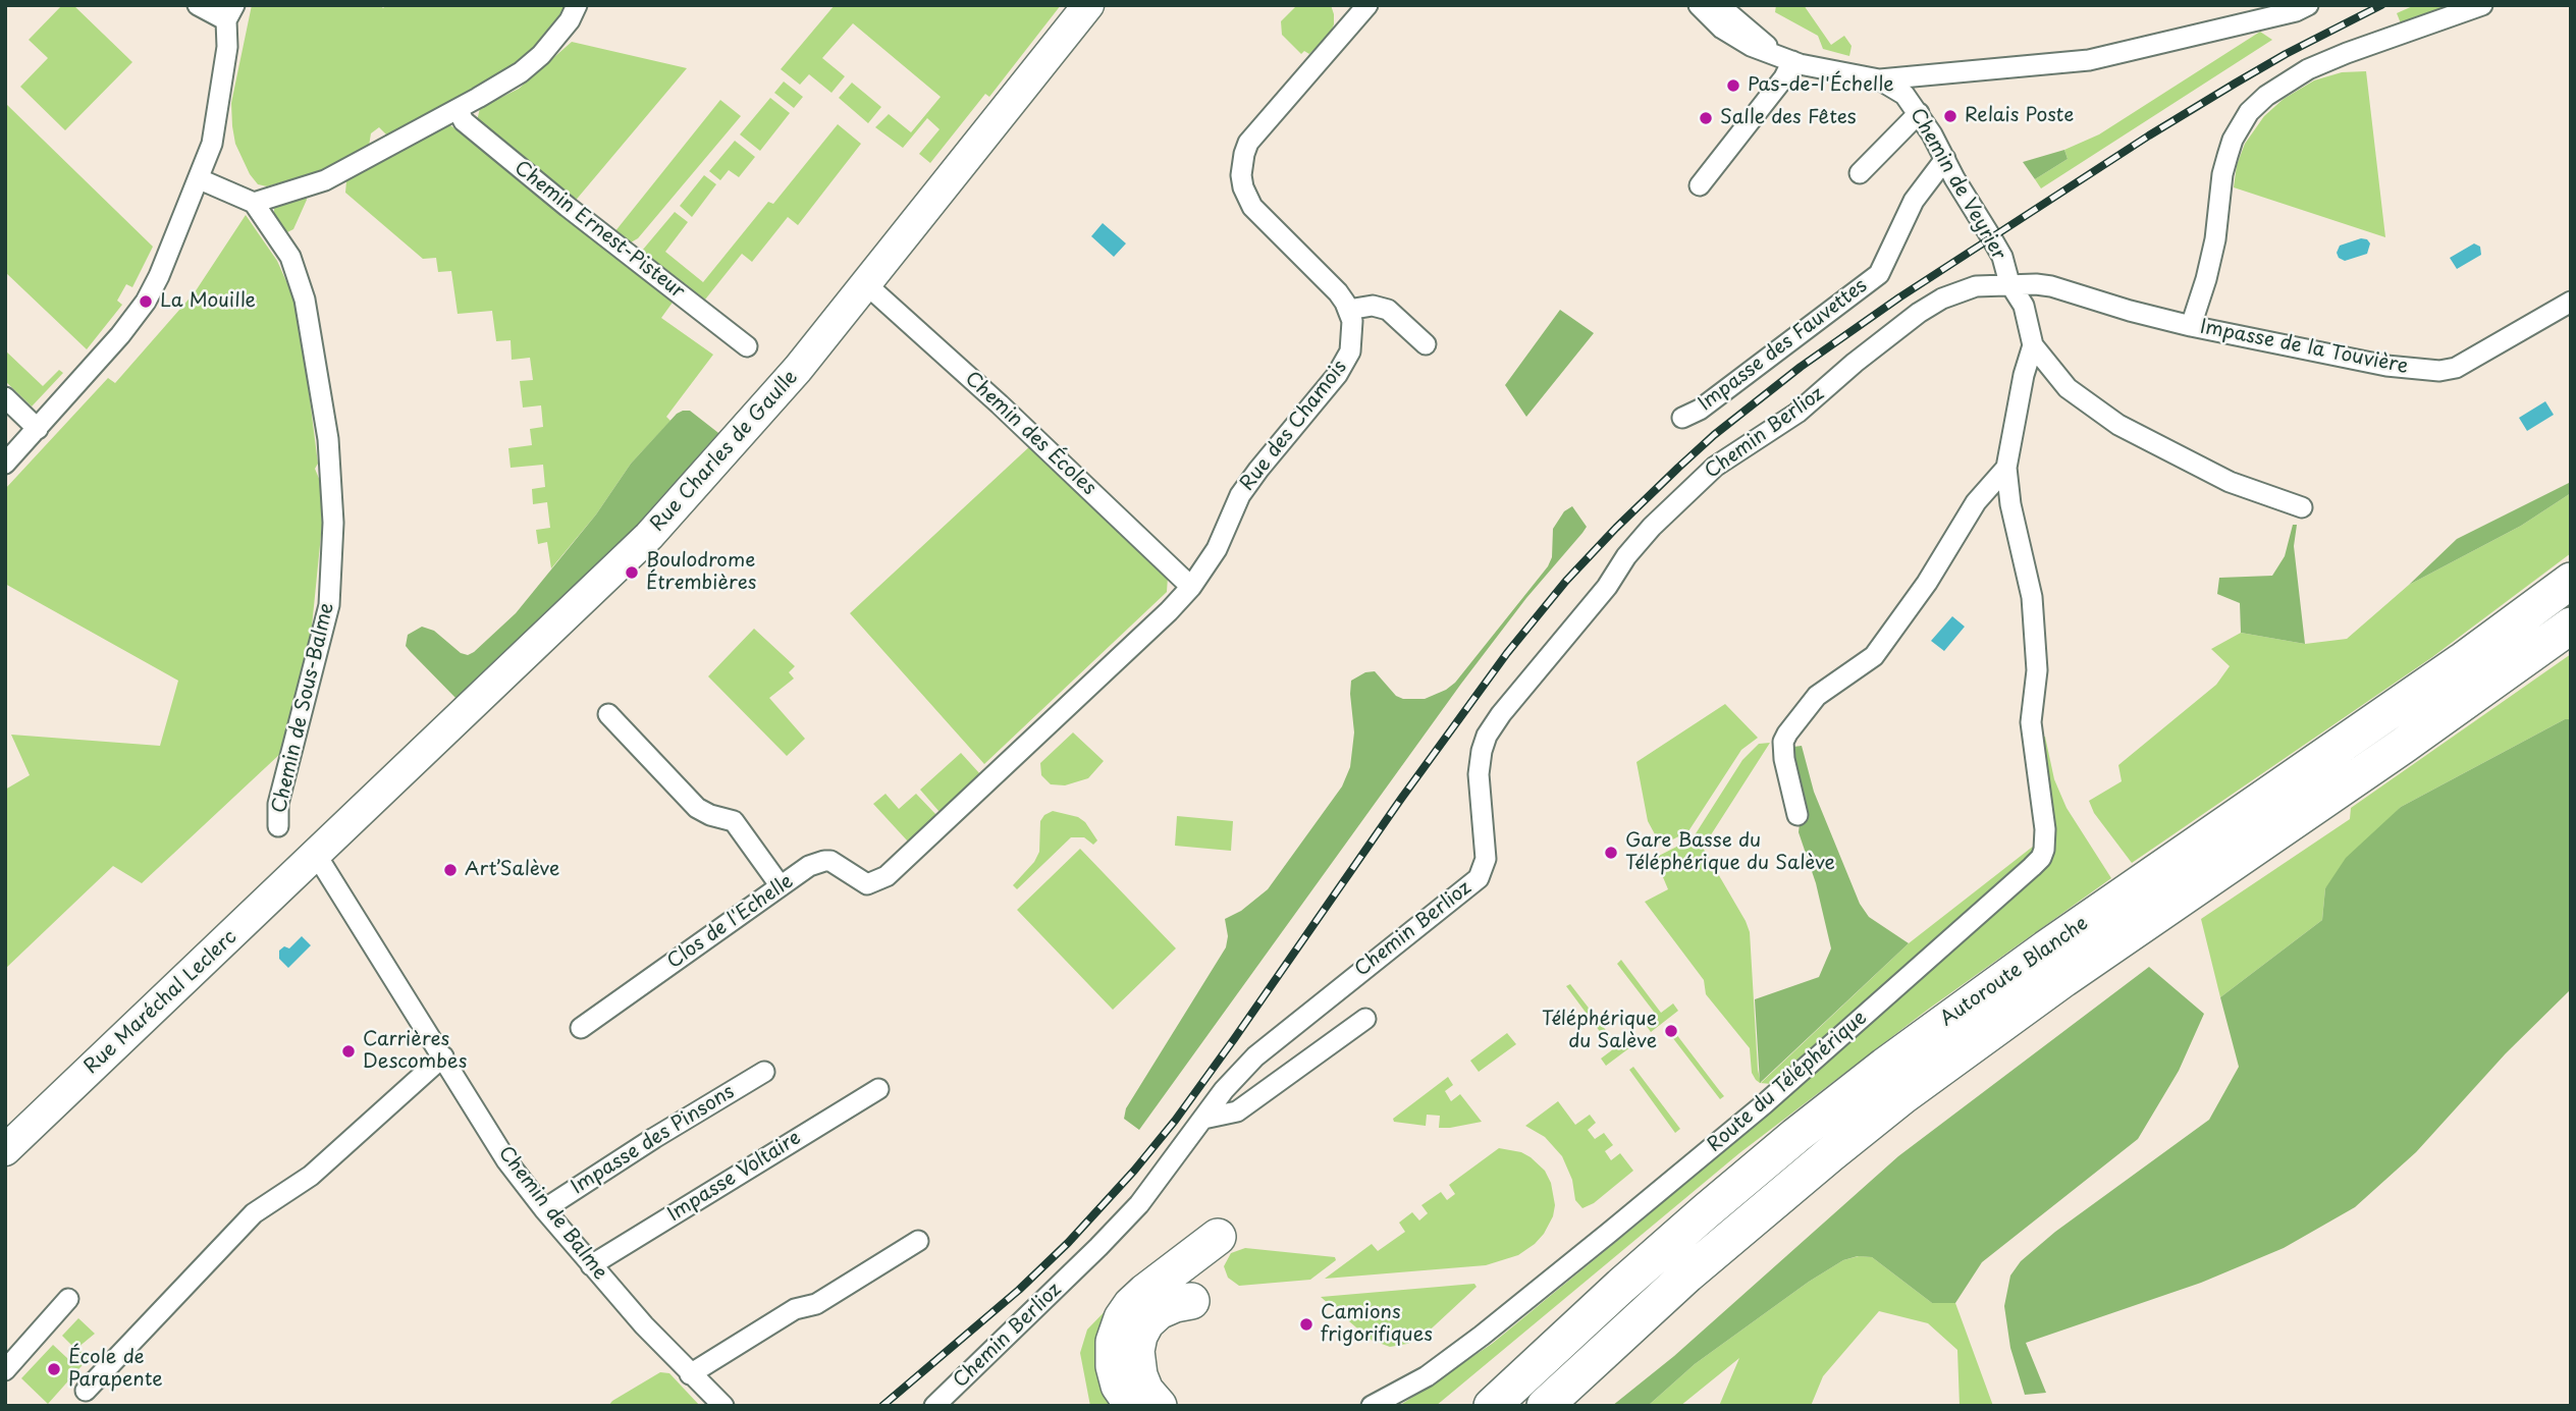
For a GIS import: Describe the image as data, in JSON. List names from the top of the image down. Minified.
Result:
{"streets":{"highway":["Autoroute Blanche"],"main road":["Rue Charles de Gaulle","Rue Maréchal Leclerc"],"street":["Chemin de Veyrier","Chemin Ernest-Pisteur","Impasse des Fauvettes","Impasse de la Touvière","Rue des Chamois","Chemin Berlioz","Chemin des Écoles","Chemin de Sous-Balme","Clos de l'Echelle","Route du Téléphérique","Impasse des Pinsons","Impasse Voltaire","Chemin de Balme"]},"crossings":[["Chemin de Veyrier","Impasse des Fauvettes"],["Chemin de Veyrier","Chemin Berlioz"],["Impasse de la Touvière","Chemin Berlioz"],["Rue des Chamois","Chemin des Écoles"],["Rue des Chamois","Clos de l'Echelle"],["Chemin des Écoles","Rue Charles de Gaulle"],["Rue Charles de Gaulle","Rue Maréchal Leclerc"],["Rue Charles de Gaulle","Chemin de Balme"],["Rue Maréchal Leclerc","Chemin de Balme"],["Impasse des Pinsons","Chemin de Balme"],["Impasse Voltaire","Chemin de Balme"]],"places":["Pas-de-l'Échelle","Relais Poste","Salle des Fêtes","La Mouille","Boulodrome Étrembières","Gare Basse du Téléphérique du Salève","Art’Salève","Téléphérique du Salève","Carrières Descombes","Camions frigorifiques","École de Parapente"]}
